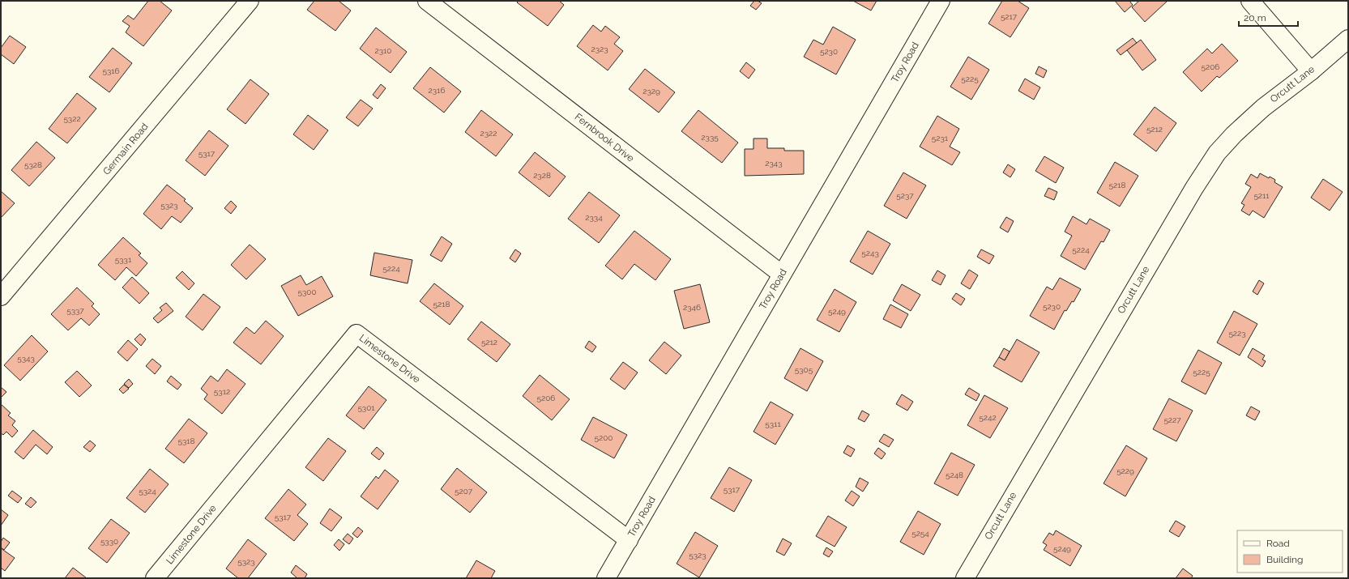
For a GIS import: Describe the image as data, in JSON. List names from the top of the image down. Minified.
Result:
{"streets":{"street":["Troy Road","Orcutt Lane","Fernbrook Drive","Germain Road","Limestone Drive"]},"crossings":[["Troy Road","Fernbrook Drive"],["Troy Road","Limestone Drive"]],"house_numbers":["5217","2323","2310","5230","5206","5316","5225","2316","2329","5322","5212","2322","2335","5231","5317","2343","5328","2328","5218","5237","5211","5323","2334","5224","5243","5331","5224","5300","5218","5230","2346","5337","5249","5223","5212","5343","5305","5225","5312","5206","5301","5242","5227","5311","5200","5318","5229","5248","5317","5324","5207","5317","5254","5330","5249","5323","5323"],"legend":["Road","Building"],"scale_bar":"20 m"}
